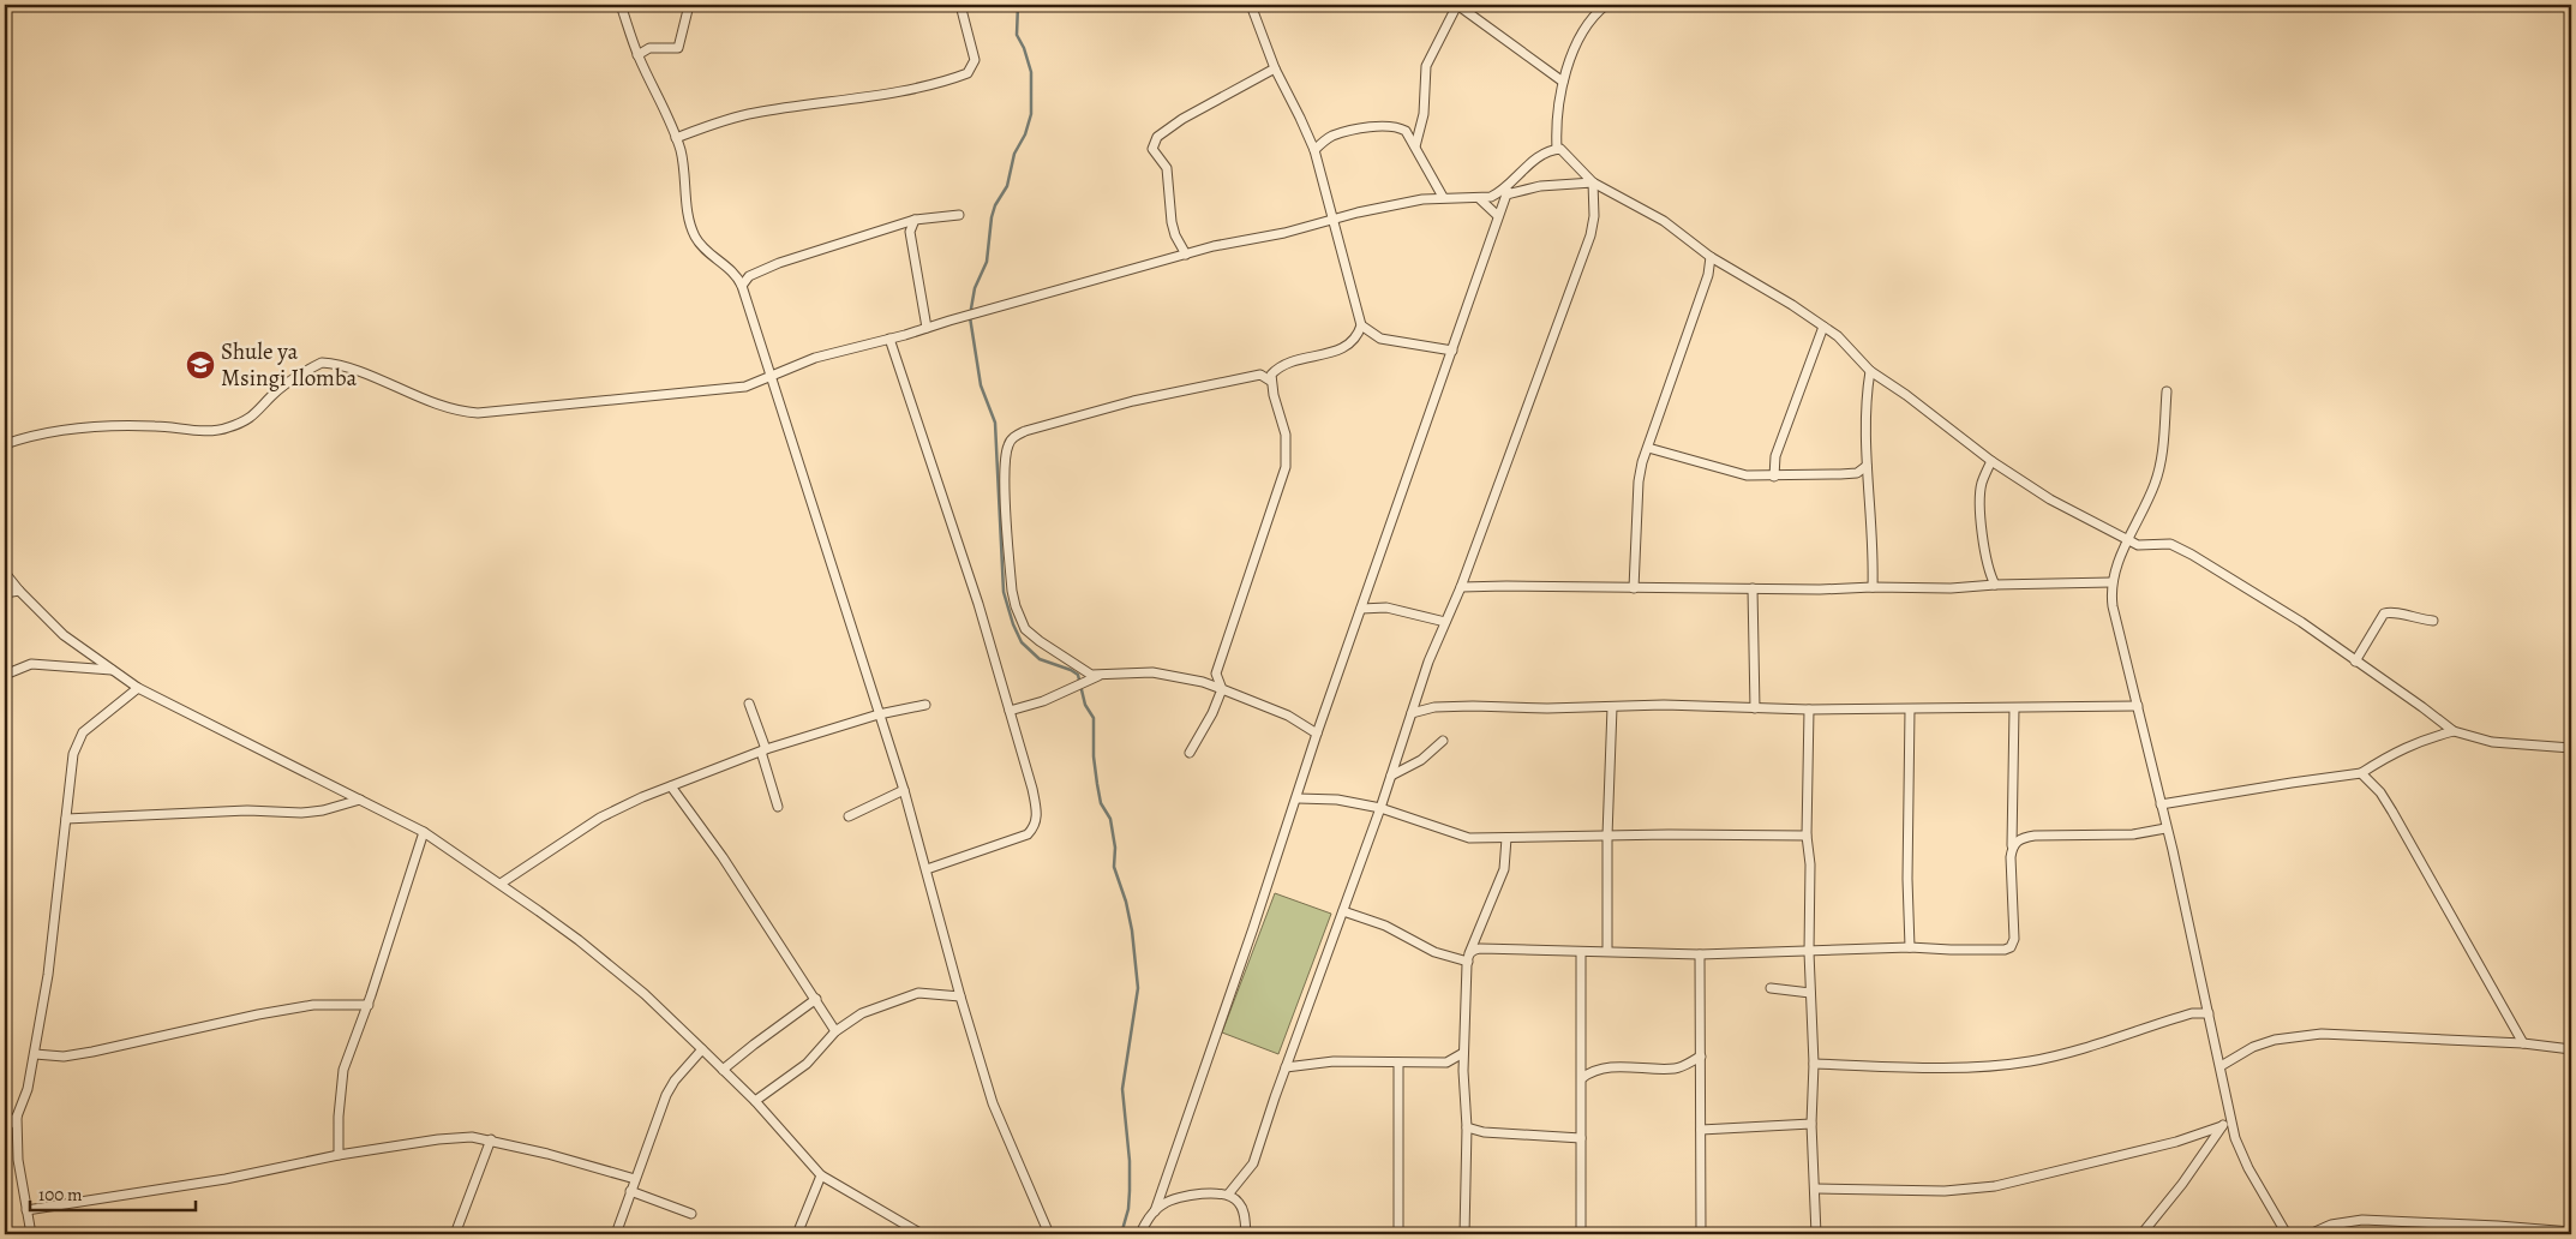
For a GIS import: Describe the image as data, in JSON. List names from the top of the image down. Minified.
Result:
{"places":{"school or university":["Shule ya Msingi Ilomba"]},"scale_bar":"100 m"}
